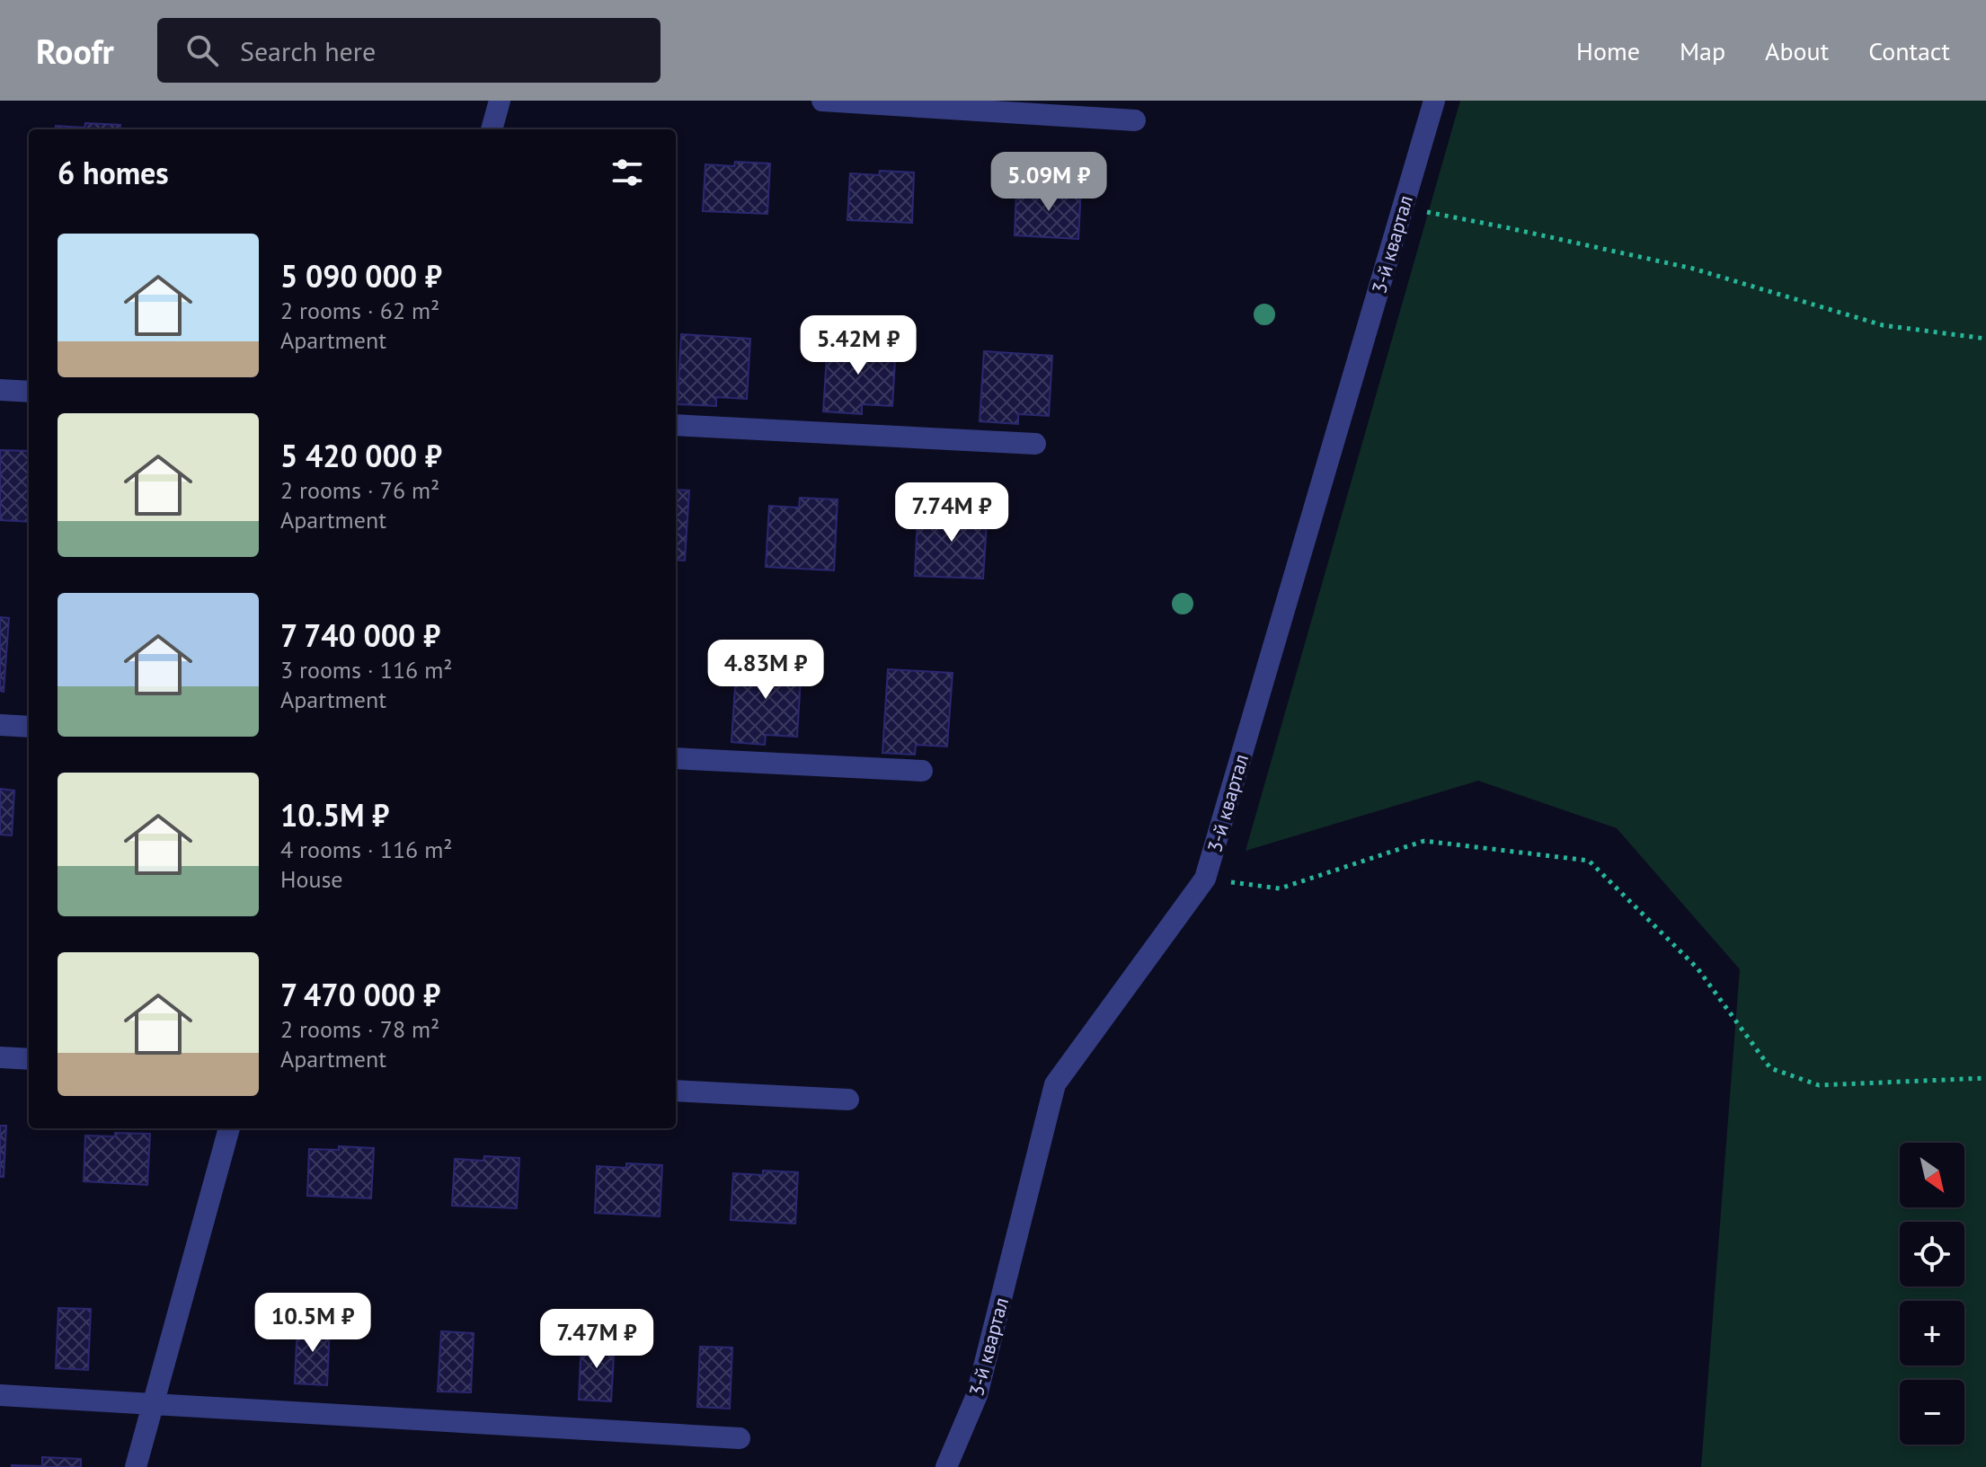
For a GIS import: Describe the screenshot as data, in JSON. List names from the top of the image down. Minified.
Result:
{"streets":{"street":["3-й квартал"]},"north":"bottom right","page":{"header":"Roofr","search":"Search here","nav":["Home","Map","About","Contact"],"heading":"6 homes","price":["5.09M ₽","5.42M ₽","7.74M ₽","4.83M ₽","10.5M ₽","7.47M ₽"],"list":[{"name":"5 090 000 ₽","note":"2 rooms · 62 m² · Apartment"},{"name":"5 420 000 ₽","note":"2 rooms · 76 m² · Apartment"},{"name":"7 740 000 ₽","note":"3 rooms · 116 m² · Apartment"},{"name":"10.5M ₽","note":"4 rooms · 116 m² · House"},{"name":"7 470 000 ₽","note":"2 rooms · 78 m² · Apartment"}],"map_buttons":["+","−"]}}
